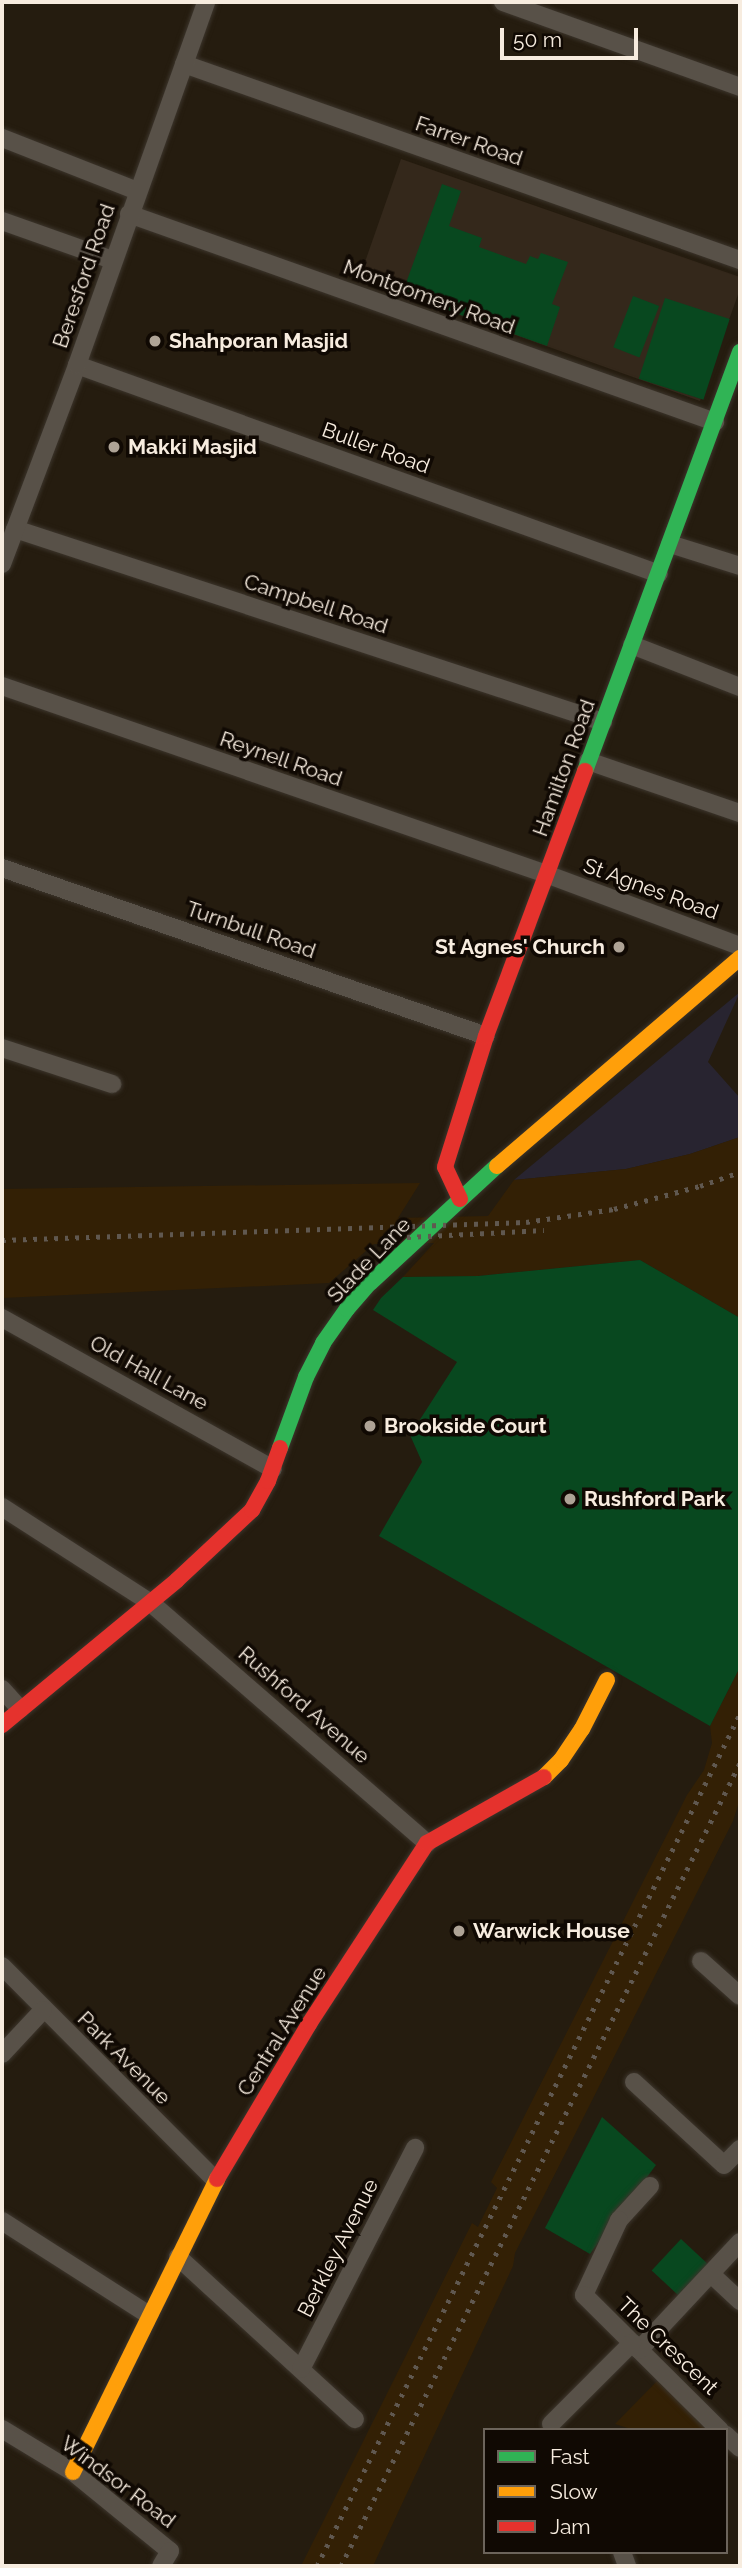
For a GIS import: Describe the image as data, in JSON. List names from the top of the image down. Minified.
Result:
{"streets":{"street":["Farrer Road","Beresford Road","Montgomery Road","Buller Road","Campbell Road","Reynell Road","Hamilton Road","St Agnes Road","Turnbull Road","Slade Lane","Old Hall Lane","Rushford Avenue","Central Avenue","Park Avenue","Berkley Avenue","The Crescent","Windsor Road"]},"crossings":[["Farrer Road","Beresford Road"],["Beresford Road","Montgomery Road"],["Beresford Road","Buller Road"],["Beresford Road","Campbell Road"],["Montgomery Road","Hamilton Road"],["Buller Road","Hamilton Road"],["Campbell Road","Hamilton Road"],["Reynell Road","Hamilton Road"],["Reynell Road","St Agnes Road"],["Hamilton Road","St Agnes Road"],["Hamilton Road","Turnbull Road"],["Hamilton Road","Slade Lane"],["Slade Lane","Old Hall Lane"],["Slade Lane","Rushford Avenue"],["Rushford Avenue","Central Avenue"],["Central Avenue","Park Avenue"],["Central Avenue","Windsor Road"]],"places":["Shahporan Masjid","Makki Masjid","St Agnes' Church","Brookside Court","Rushford Park","Warwick House"],"legend":["Fast","Slow","Jam"],"scale_bar":"50 m"}
